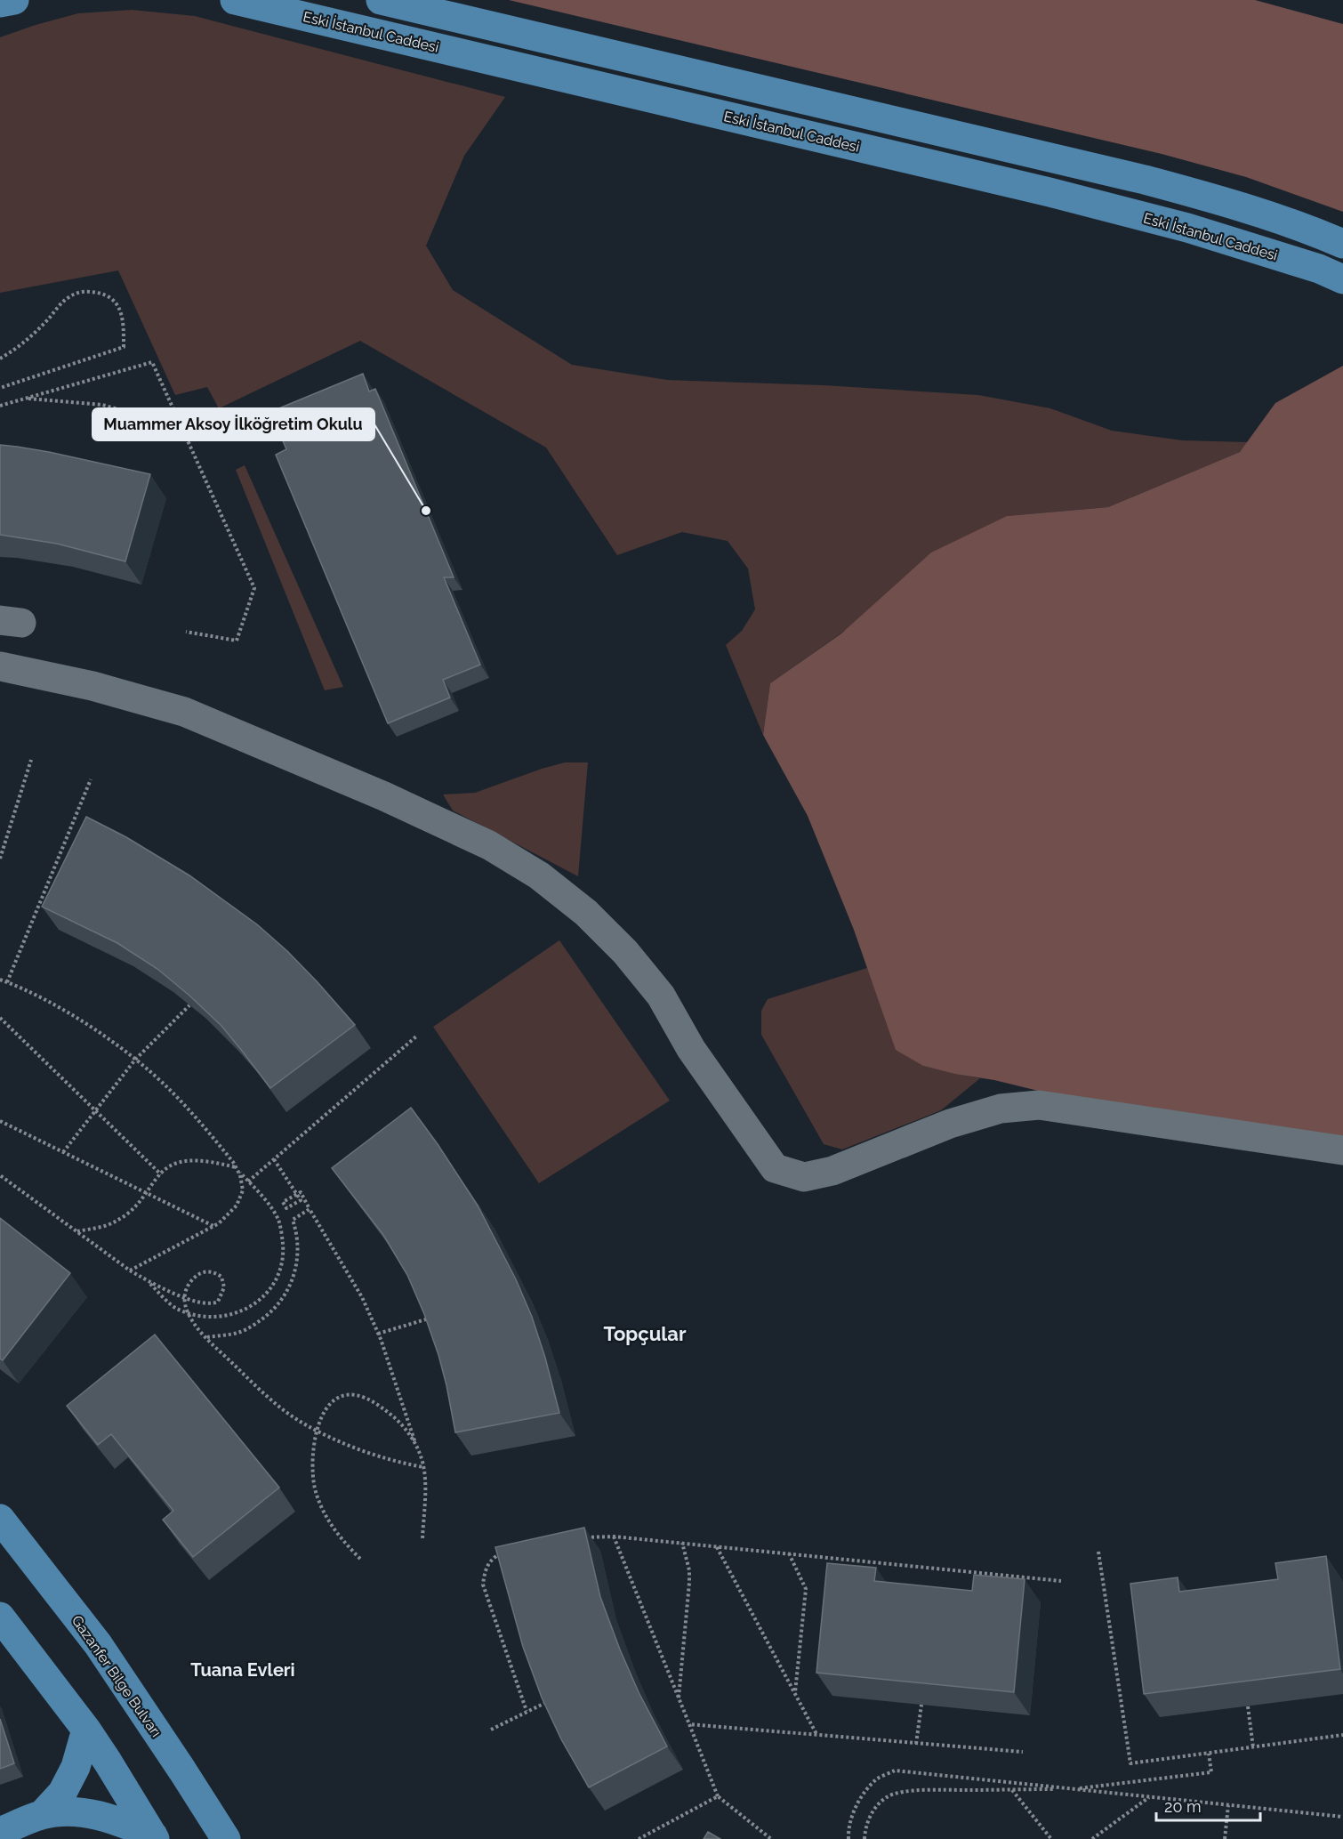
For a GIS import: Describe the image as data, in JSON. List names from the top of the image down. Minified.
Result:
{"streets":{"main road":["Eski İstanbul Caddesi","Gazanfer Bilge Bulvarı"]},"districts":["Topçular","Tuana Evleri"],"places":["Muammer Aksoy İlköğretim Okulu"],"scale_bar":"20 m"}
